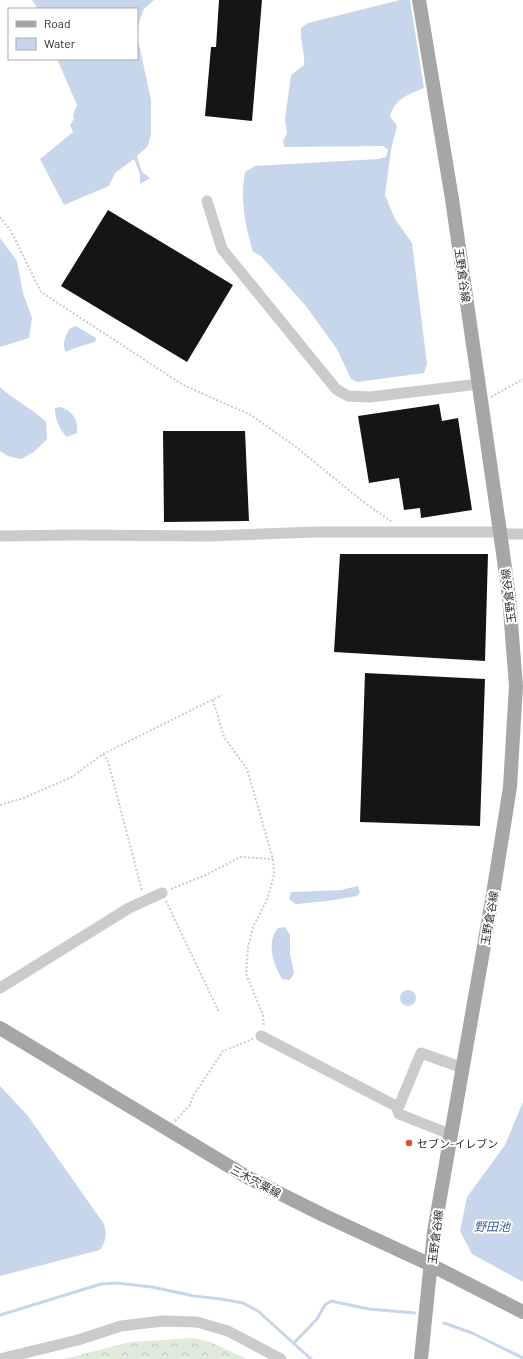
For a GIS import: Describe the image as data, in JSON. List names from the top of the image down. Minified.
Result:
{"streets":{"main road":["玉野倉谷線","三木宍粟線"]},"crossings":[["玉野倉谷線","三木宍粟線"]],"water":["野田池"],"places":["セブン-イレブン"],"legend":["Road","Water"]}
